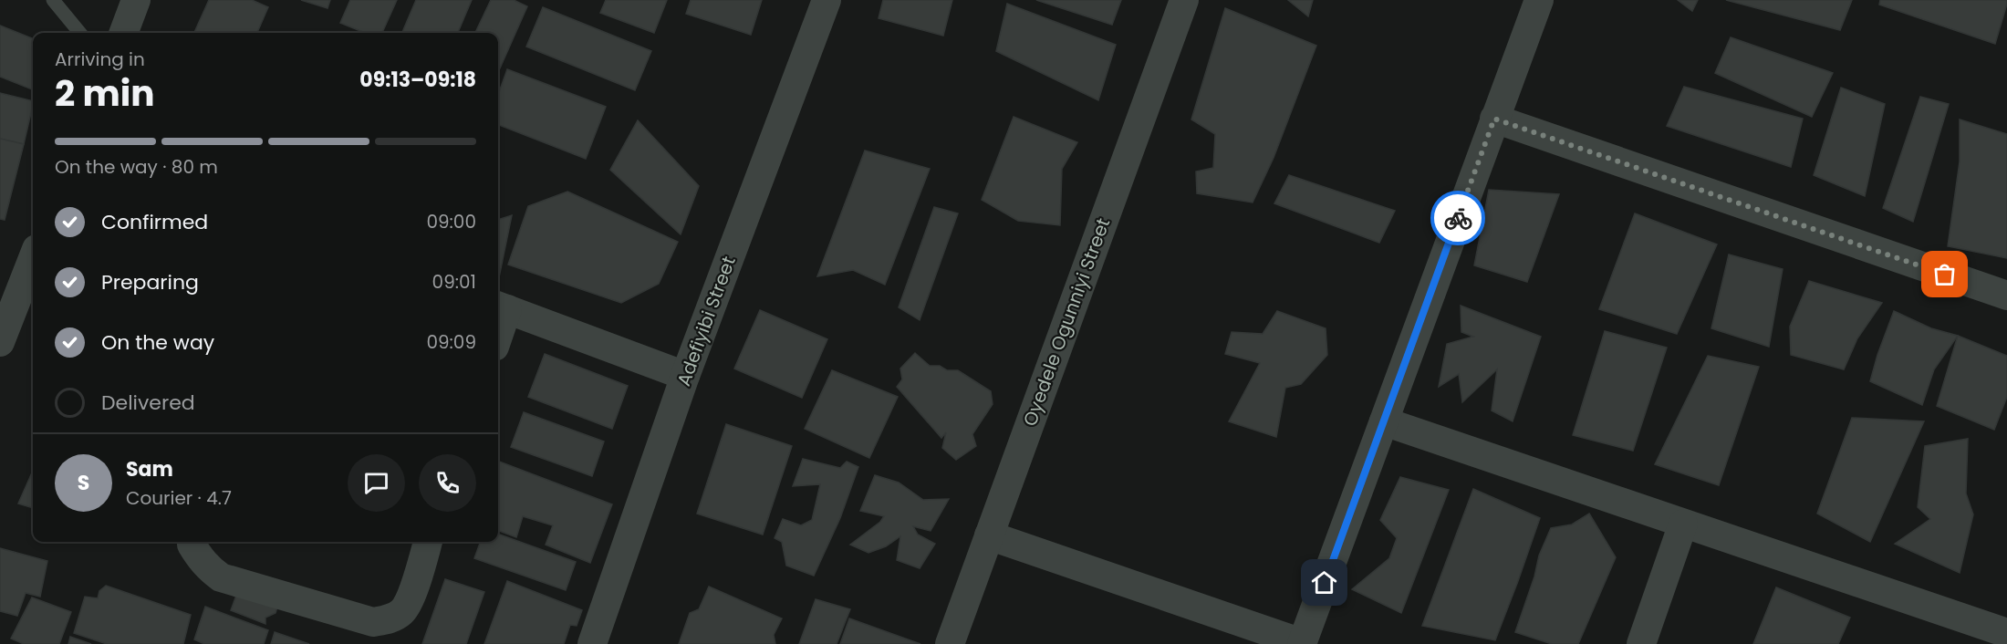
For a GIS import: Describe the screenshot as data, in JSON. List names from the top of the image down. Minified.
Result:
{"streets":{"street":["Adefiyibi Street","Oyedele Ogunniyi Street"]},"page":{"heading":["2 min","Arriving in","09:13–09:18"],"panel":["Sam","Courier · 4.7"],"bar":"On the way · 80 m","list":[["Confirmed","09:00"],["Preparing","09:01"],["On the way","09:09"],"Delivered"],"round":"S"}}
